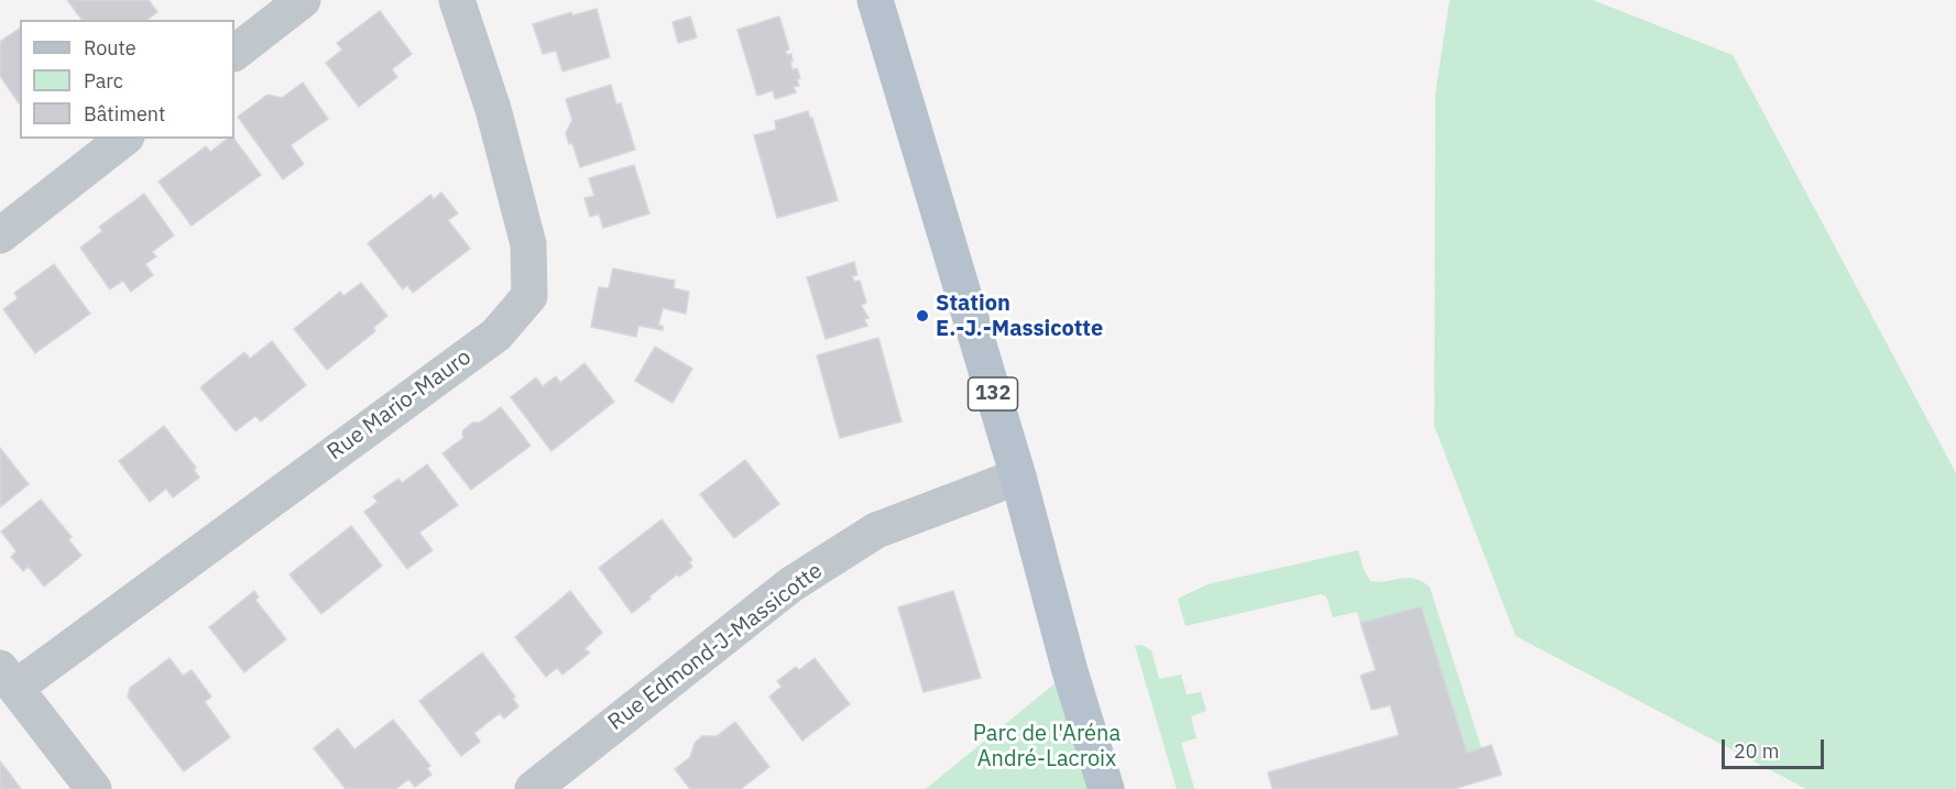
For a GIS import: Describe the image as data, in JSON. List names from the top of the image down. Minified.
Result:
{"streets":{"main road":["132"],"street":["Rue Mario-Mauro","Rue Edmond-J-Massicotte"]},"crossings":[["132","Rue Edmond-J-Massicotte"]],"parks":["Parc de l'Aréna André-Lacroix"],"places":["Station E.-J.-Massicotte"],"legend":["Route","Parc","Bâtiment"],"scale_bar":"20 m"}
